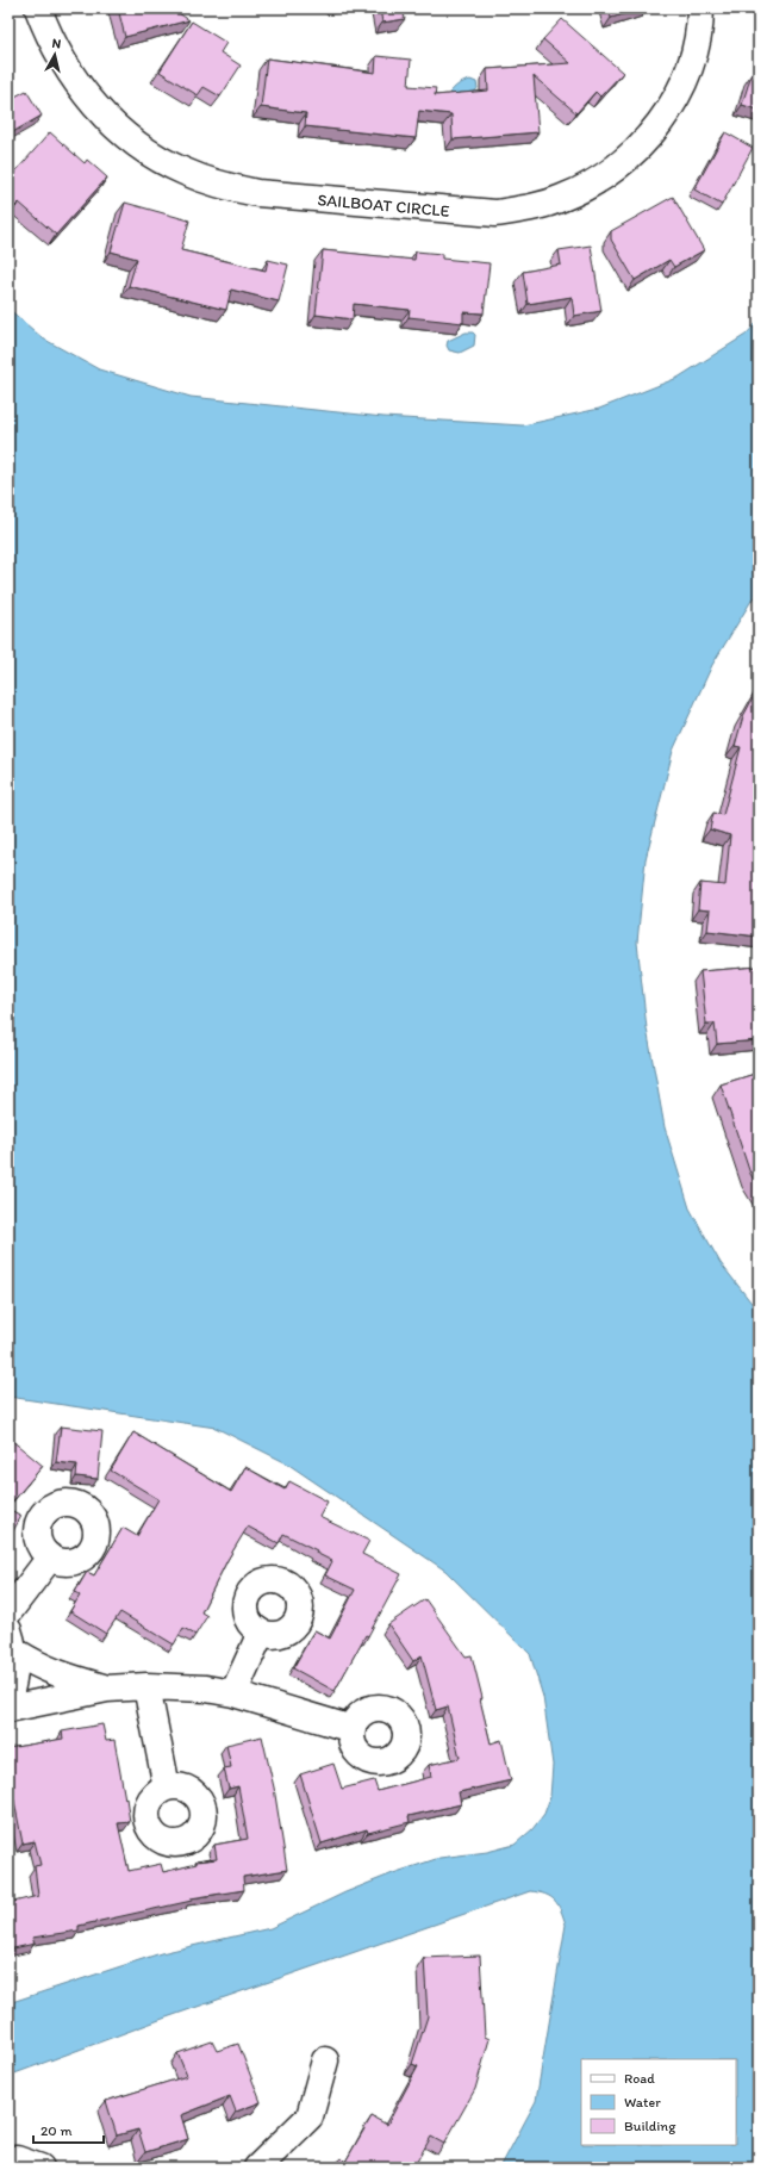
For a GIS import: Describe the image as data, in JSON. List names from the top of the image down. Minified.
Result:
{"streets":{"street":["SAILBOAT CIRCLE"]},"legend":["Road","Water","Building"],"scale_bar":"20 m","north":"top"}
